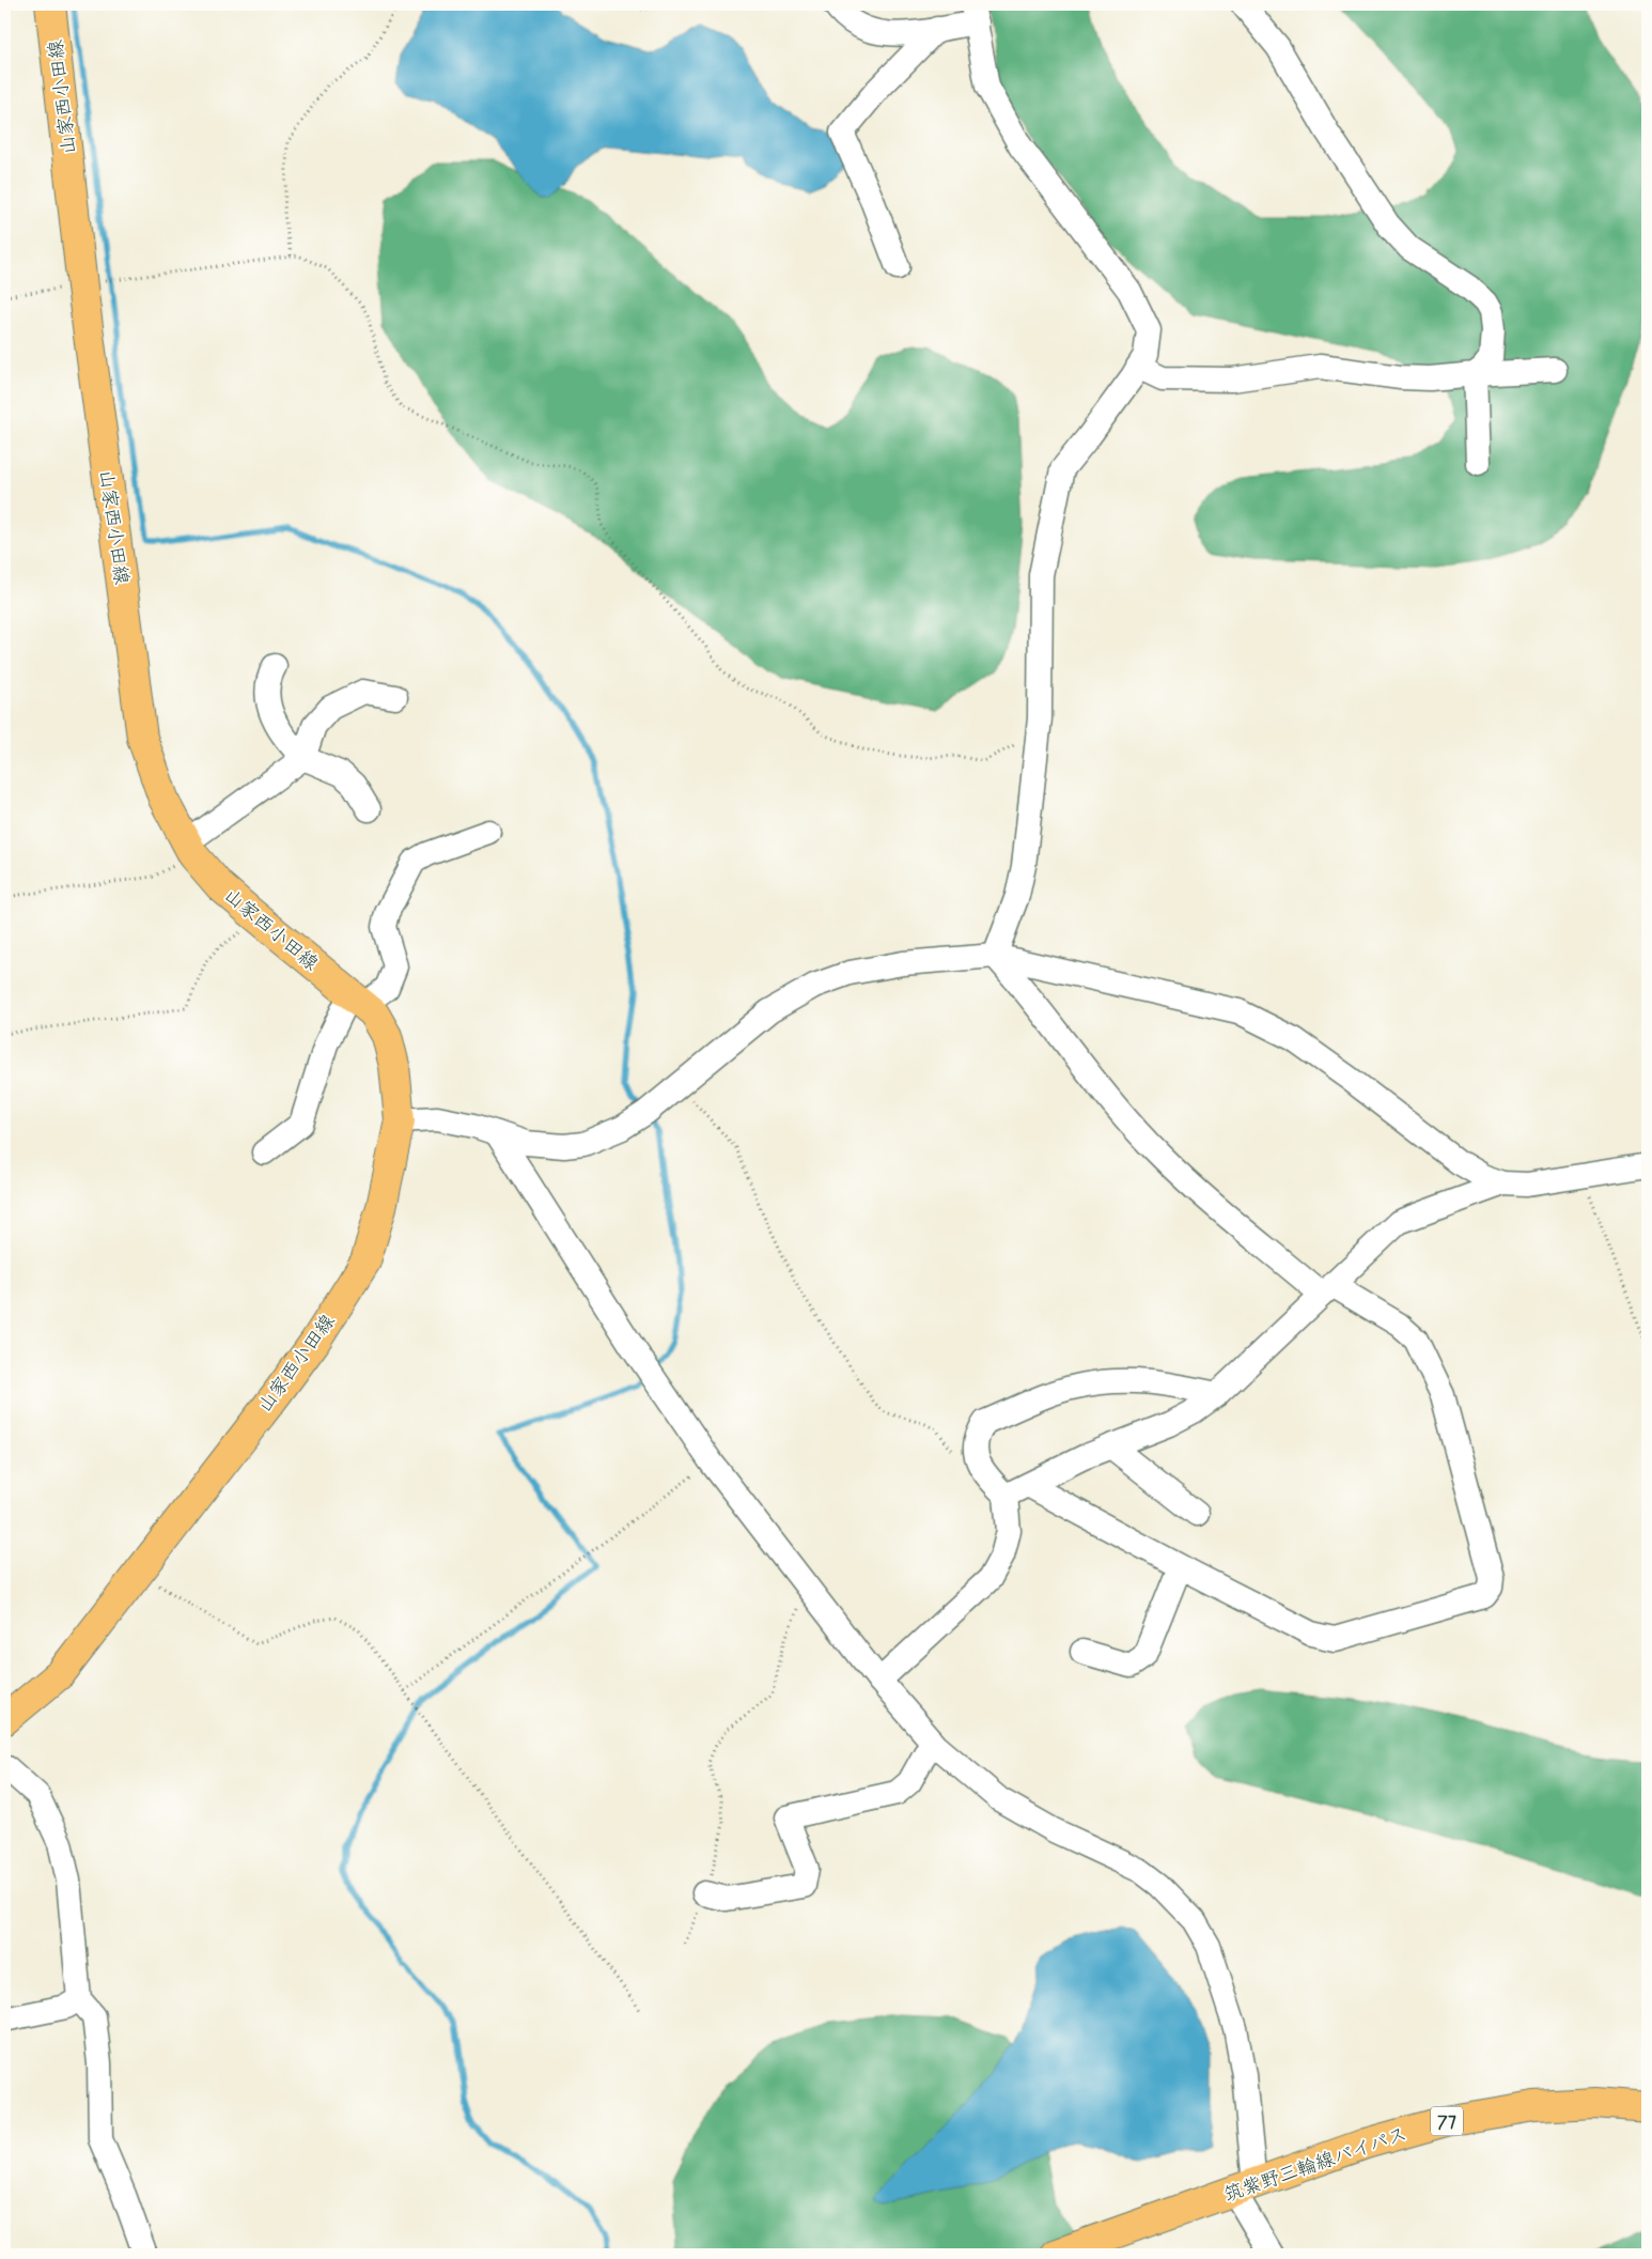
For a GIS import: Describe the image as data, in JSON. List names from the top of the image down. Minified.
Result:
{"streets":{"main road":["山家西小田線","77","筑紫野三輪線バイパス"]}}
